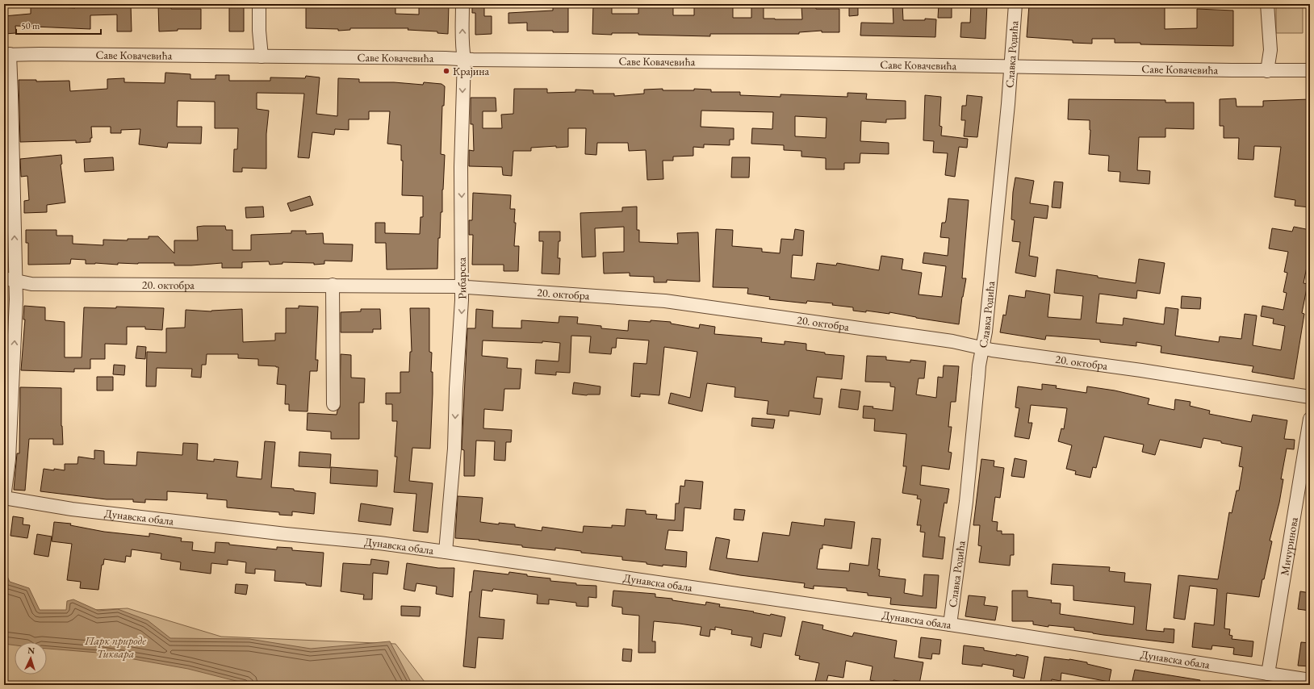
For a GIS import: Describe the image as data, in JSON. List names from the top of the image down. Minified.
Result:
{"streets":{"street":["Саве Ковачевића","Славка Родића","Рибарска","20. октобра","Дунавска обала","Мичуринова"]},"crossings":[["Саве Ковачевића","Славка Родића"],["Саве Ковачевића","Рибарска"],["Славка Родића","20. октобра"],["Славка Родића","Дунавска обала"],["Рибарска","20. октобра"],["Рибарска","Дунавска обала"],["Дунавска обала","Мичуринова"]],"parks":["Парк природе Тиквара"],"places":["Крајина"],"scale_bar":"50 m","north":"top"}
